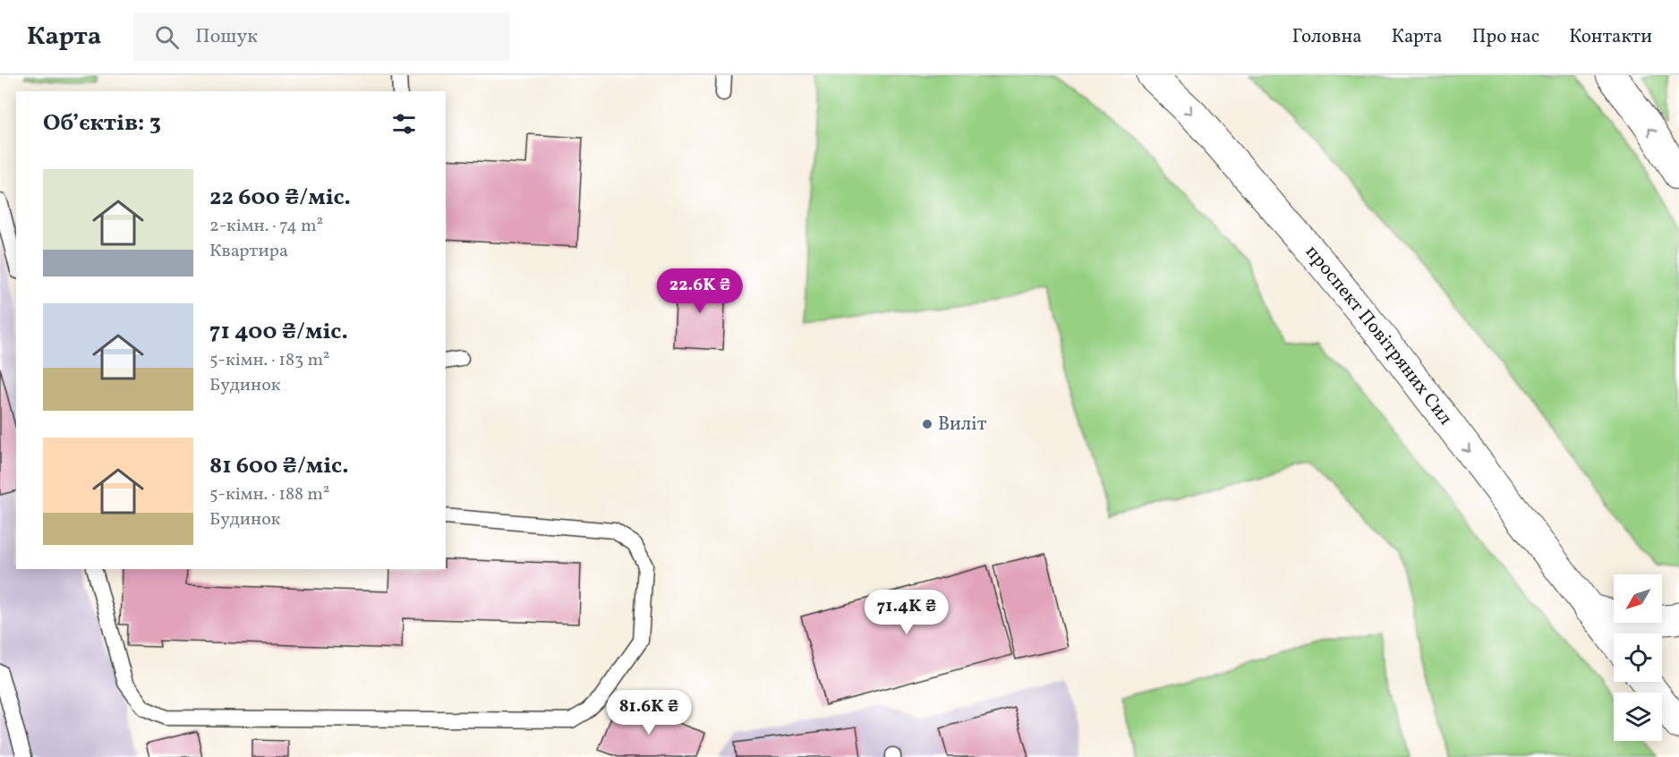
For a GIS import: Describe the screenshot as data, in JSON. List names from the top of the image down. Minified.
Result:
{"streets":{"main road":["проспект Повітряних Сил"]},"one_way":["проспект Повітряних Сил"],"places":["Виліт"],"north":"bottom left","page":{"header":"Карта","search":"Пошук","nav":["Головна","Карта","Про нас","Контакти"],"heading":"Об’єктів: 3","list":[{"name":"22 600 ₴/міс.","note":"2-кімн. · 74 m² · Квартира"},{"name":"71 400 ₴/міс.","note":"5-кімн. · 183 m² · Будинок"},{"name":"81 600 ₴/міс.","note":"5-кімн. · 188 m² · Будинок"}],"price":["22.6K ₴","71.4K ₴","81.6K ₴"]}}
